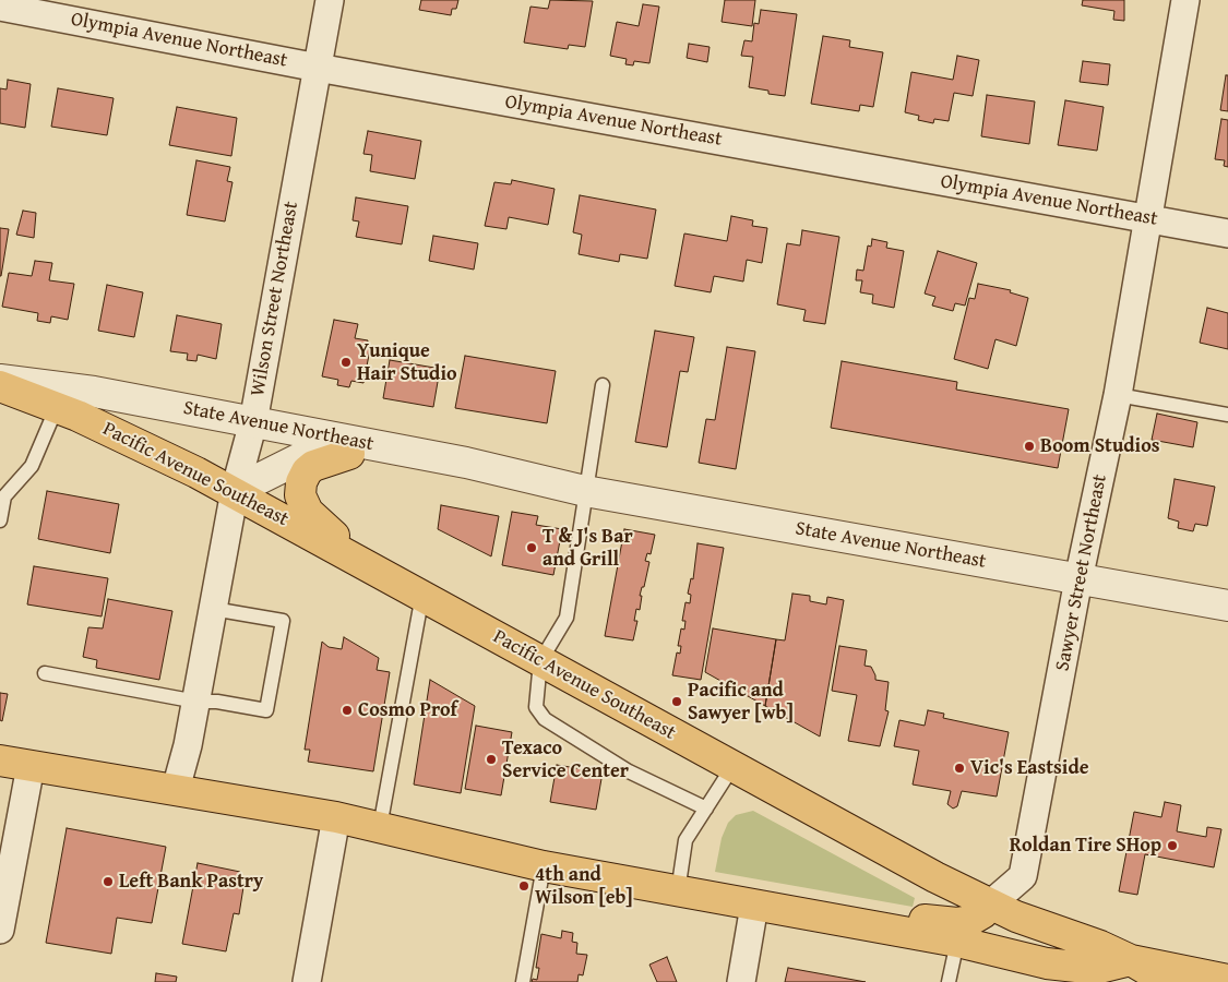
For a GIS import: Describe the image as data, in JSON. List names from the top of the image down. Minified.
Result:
{"streets":{"main road":["Pacific Avenue Southeast"],"street":["Olympia Avenue Northeast","Wilson Street Northeast","State Avenue Northeast","Sawyer Street Northeast"]},"crossings":[["Olympia Avenue Northeast","Wilson Street Northeast"],["Olympia Avenue Northeast","Sawyer Street Northeast"],["Wilson Street Northeast","State Avenue Northeast"],["Wilson Street Northeast","Pacific Avenue Southeast"],["State Avenue Northeast","Pacific Avenue Southeast"],["State Avenue Northeast","Sawyer Street Northeast"],["Pacific Avenue Southeast","Sawyer Street Northeast"]],"places":["Yunique Hair Studio","Boom Studios","T & J's Bar and Grill","Pacific and Sawyer [wb]","Cosmo Prof","Texaco Service Center","Vic's Eastside","Roldan Tire SHop","Left Bank Pastry","4th and Wilson [eb]"]}
